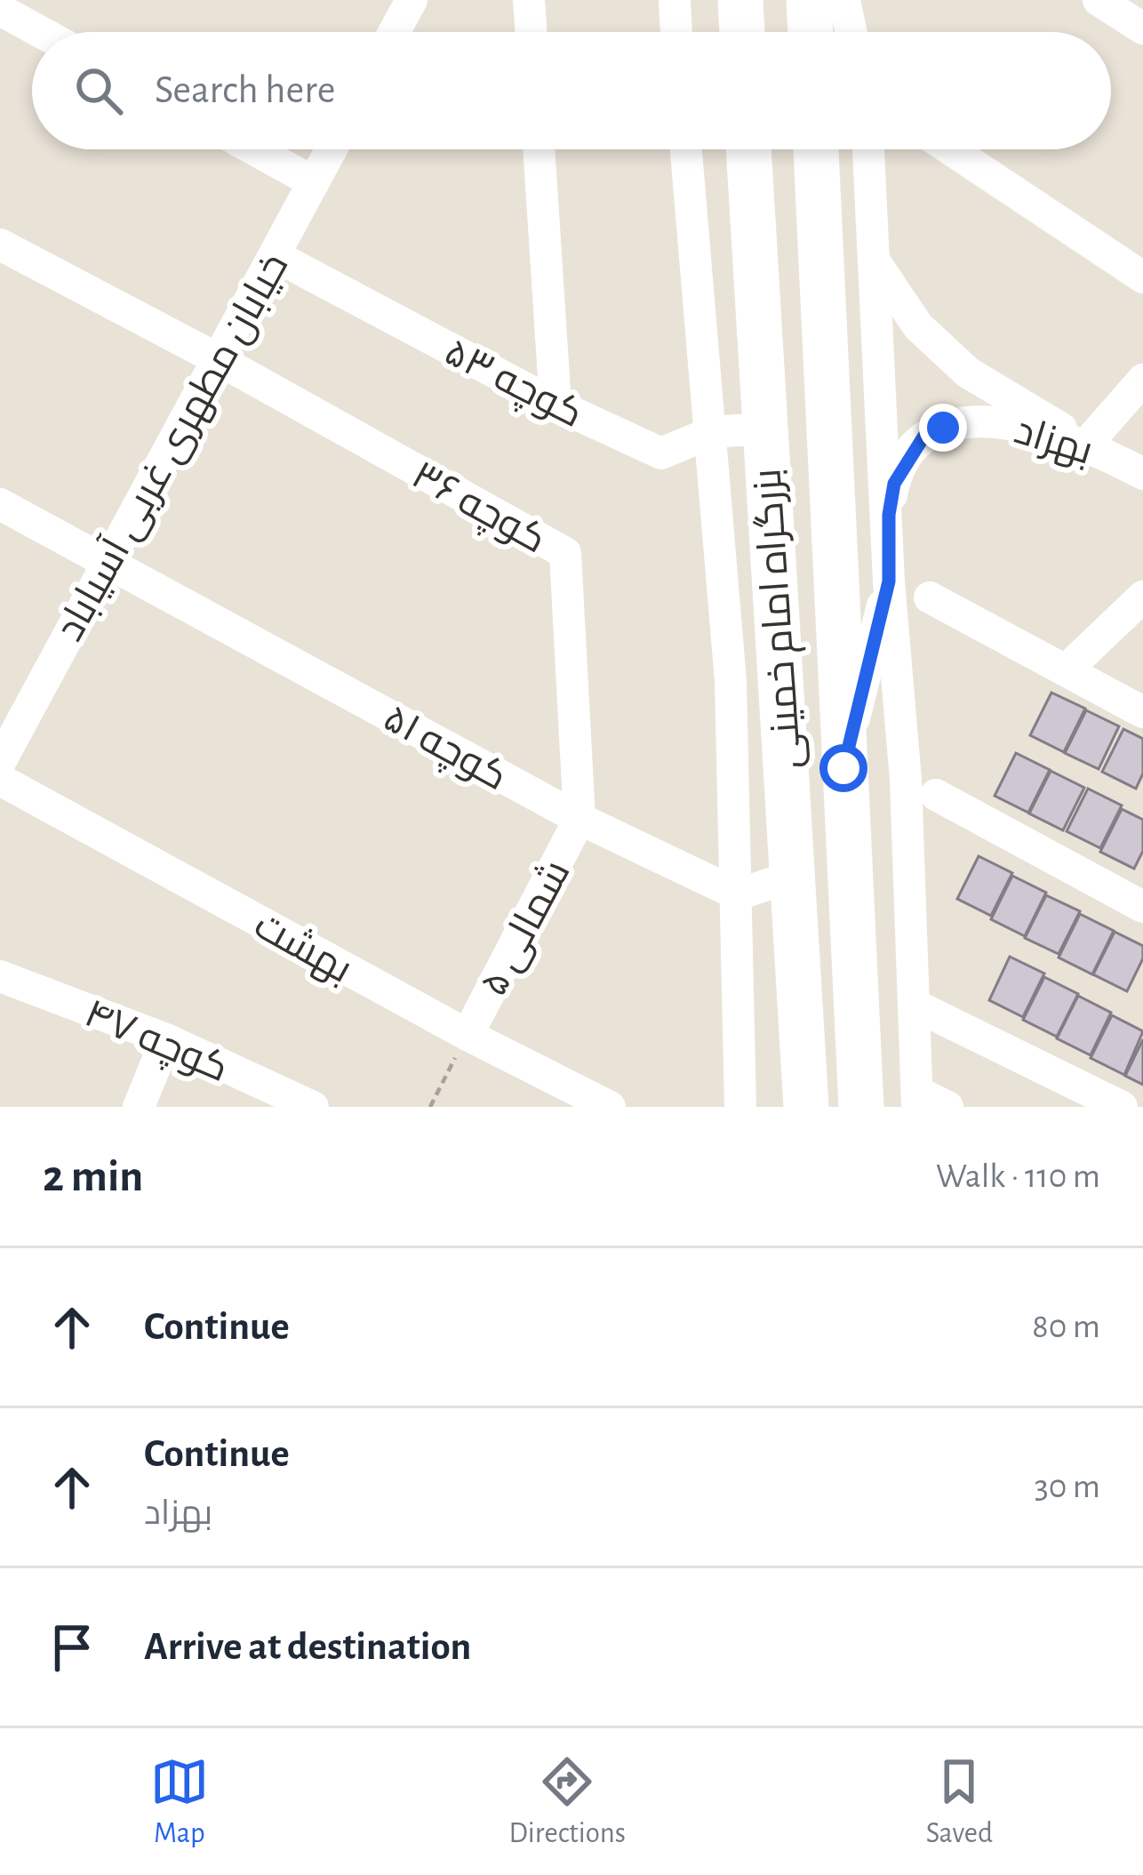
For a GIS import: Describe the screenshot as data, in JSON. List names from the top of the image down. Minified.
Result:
{"streets":{"highway":["بزرگراه امام خمینی"],"street":["کوچه ۵۳","بهزاد","خیابان مطهری غربی آسیاباد","کوچه ۳۶","کوچه ۵۱","۵ شمالی","بهشت","کوچه ۴۷"]},"crossings":[["کوچه ۵۳","خیابان مطهری غربی آسیاباد"],["کوچه ۵۳","بزرگراه امام خمینی"],["خیابان مطهری غربی آسیاباد","کوچه ۳۶"],["خیابان مطهری غربی آسیاباد","کوچه ۵۱"],["کوچه ۳۶","کوچه ۵۱"],["کوچه ۳۶","۵ شمالی"],["کوچه ۵۱","۵ شمالی"],["۵ شمالی","بهشت"]],"page":{"search":"Search here","heading":["2 min","Walk · 110 m"],"list":[["Continue","80 m"],["Continue","بهزاد","30 m"],"Arrive at destination"],"nav":["Map","Directions","Saved"]}}
